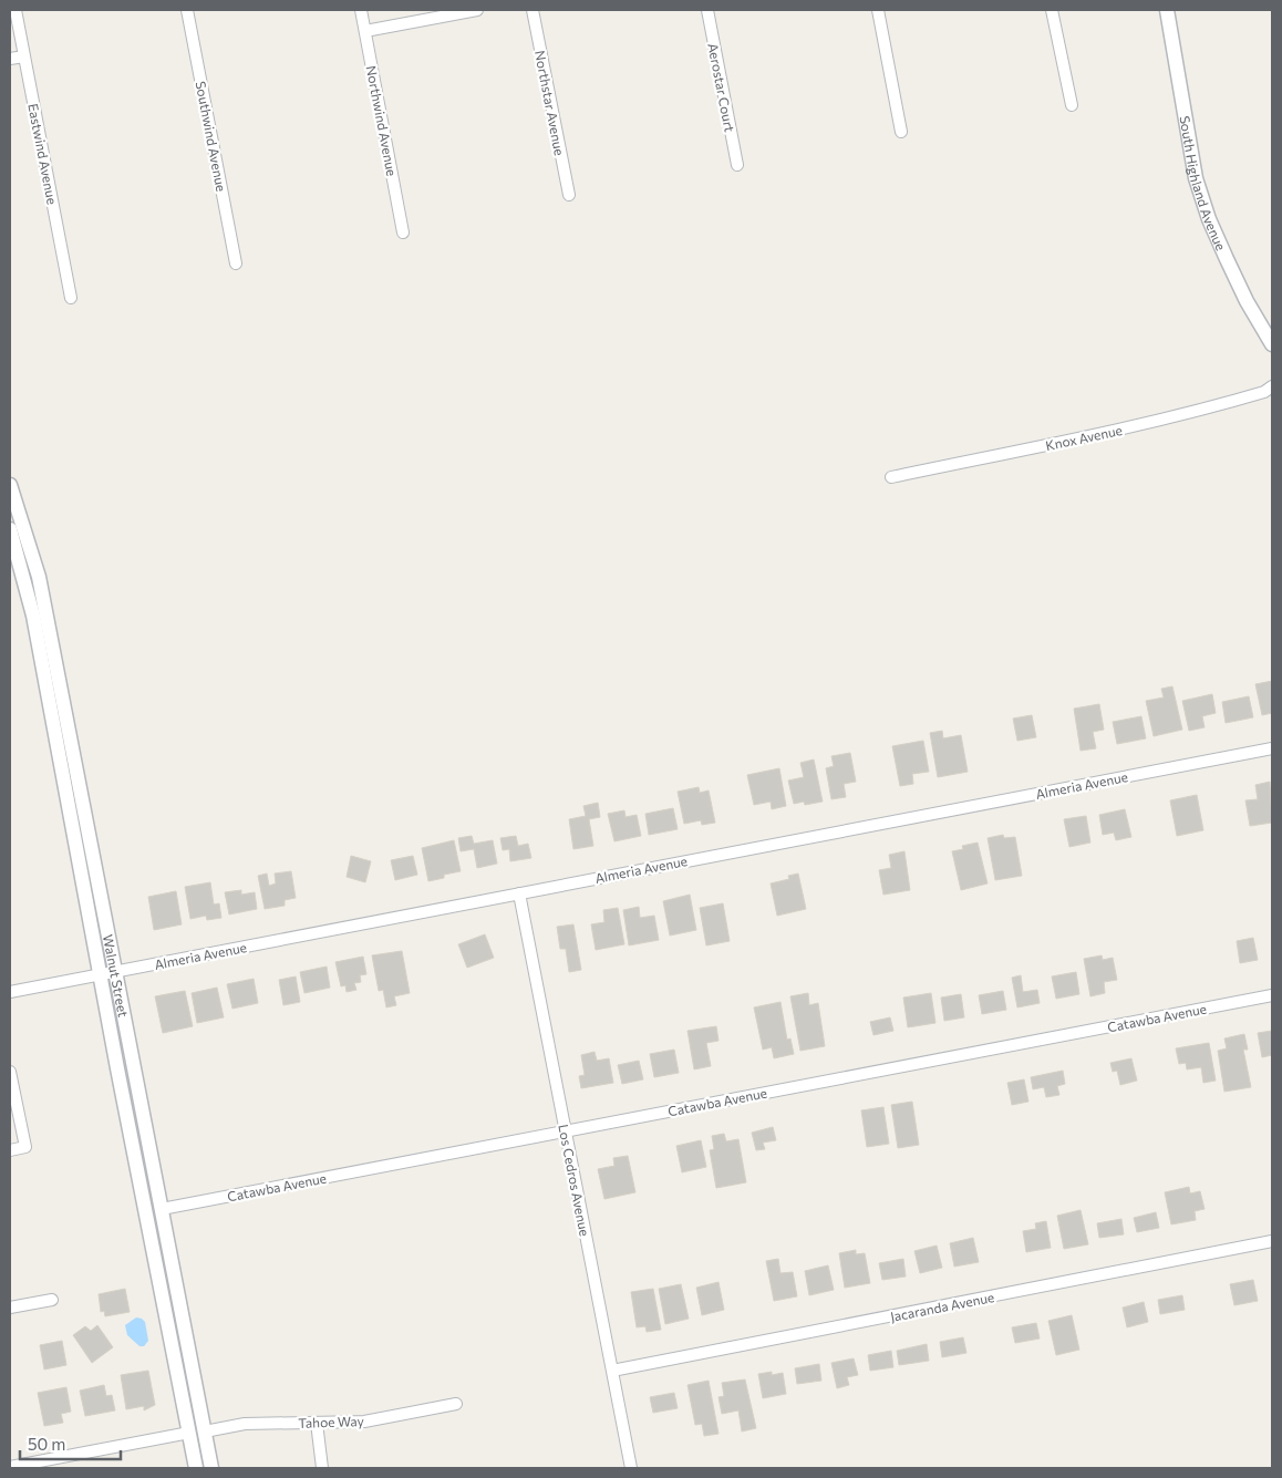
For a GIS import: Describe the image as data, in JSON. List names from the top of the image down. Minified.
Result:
{"streets":{"street":["Aerostar Court","Northstar Avenue","Northwind Avenue","Southwind Avenue","Eastwind Avenue","South Highland Avenue","Knox Avenue","Almeria Avenue","Walnut Street","Catawba Avenue","Los Cedros Avenue","Jacaranda Avenue","Tahoe Way"]},"crossings":[["Almeria Avenue","Walnut Street"],["Almeria Avenue","Los Cedros Avenue"],["Walnut Street","Catawba Avenue"],["Walnut Street","Tahoe Way"],["Catawba Avenue","Los Cedros Avenue"],["Los Cedros Avenue","Jacaranda Avenue"]],"scale_bar":"50 m"}
